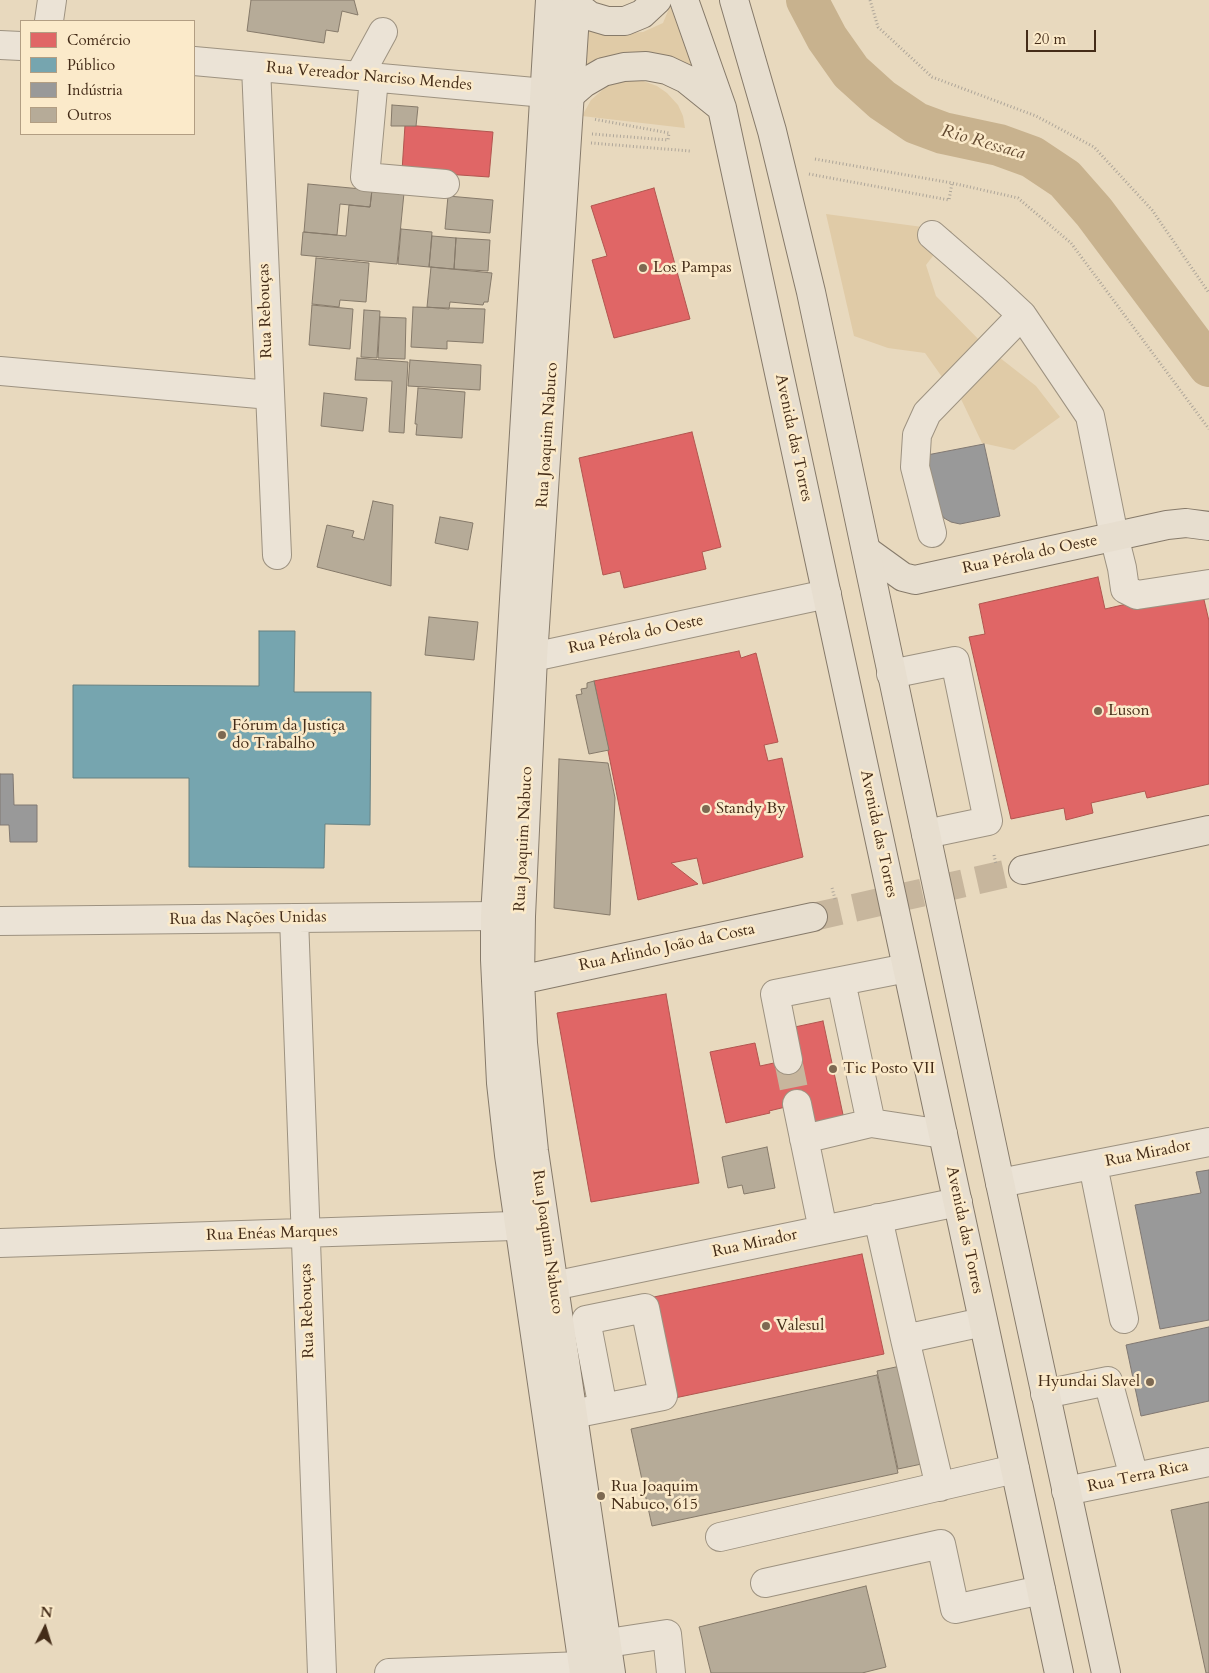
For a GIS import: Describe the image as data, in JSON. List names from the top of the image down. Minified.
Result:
{"streets":{"main road":["Rua Joaquim Nabuco","Avenida das Torres","Rua Pérola do Oeste","Rua Arlindo João da Costa"],"street":["Rua Vereador Narciso Mendes","Rua Rebouças","Rua das Nações Unidas","Rua Mirador","Rua Enéas Marques","Rua Terra Rica"]},"crossings":[["Rua Vereador Narciso Mendes","Rua Rebouças"],["Rua Vereador Narciso Mendes","Rua Joaquim Nabuco"],["Rua Rebouças","Rua das Nações Unidas"],["Rua Rebouças","Rua Enéas Marques"],["Rua Joaquim Nabuco","Rua Pérola do Oeste"],["Rua Joaquim Nabuco","Rua das Nações Unidas"],["Rua Joaquim Nabuco","Rua Arlindo João da Costa"],["Rua Joaquim Nabuco","Rua Mirador"],["Rua Joaquim Nabuco","Rua Enéas Marques"],["Avenida das Torres","Rua Pérola do Oeste"],["Avenida das Torres","Rua Mirador"]],"water":["Rio Ressaca"],"places":["Los Pampas","Luson","Fórum da Justiça do Trabalho","Standy By","Tic Posto VII","Valesul","Hyundai Slavel","Rua Joaquim Nabuco, 615"],"legend":["Comércio","Público","Indústria","Outros"],"scale_bar":"20 m","north":"top"}
